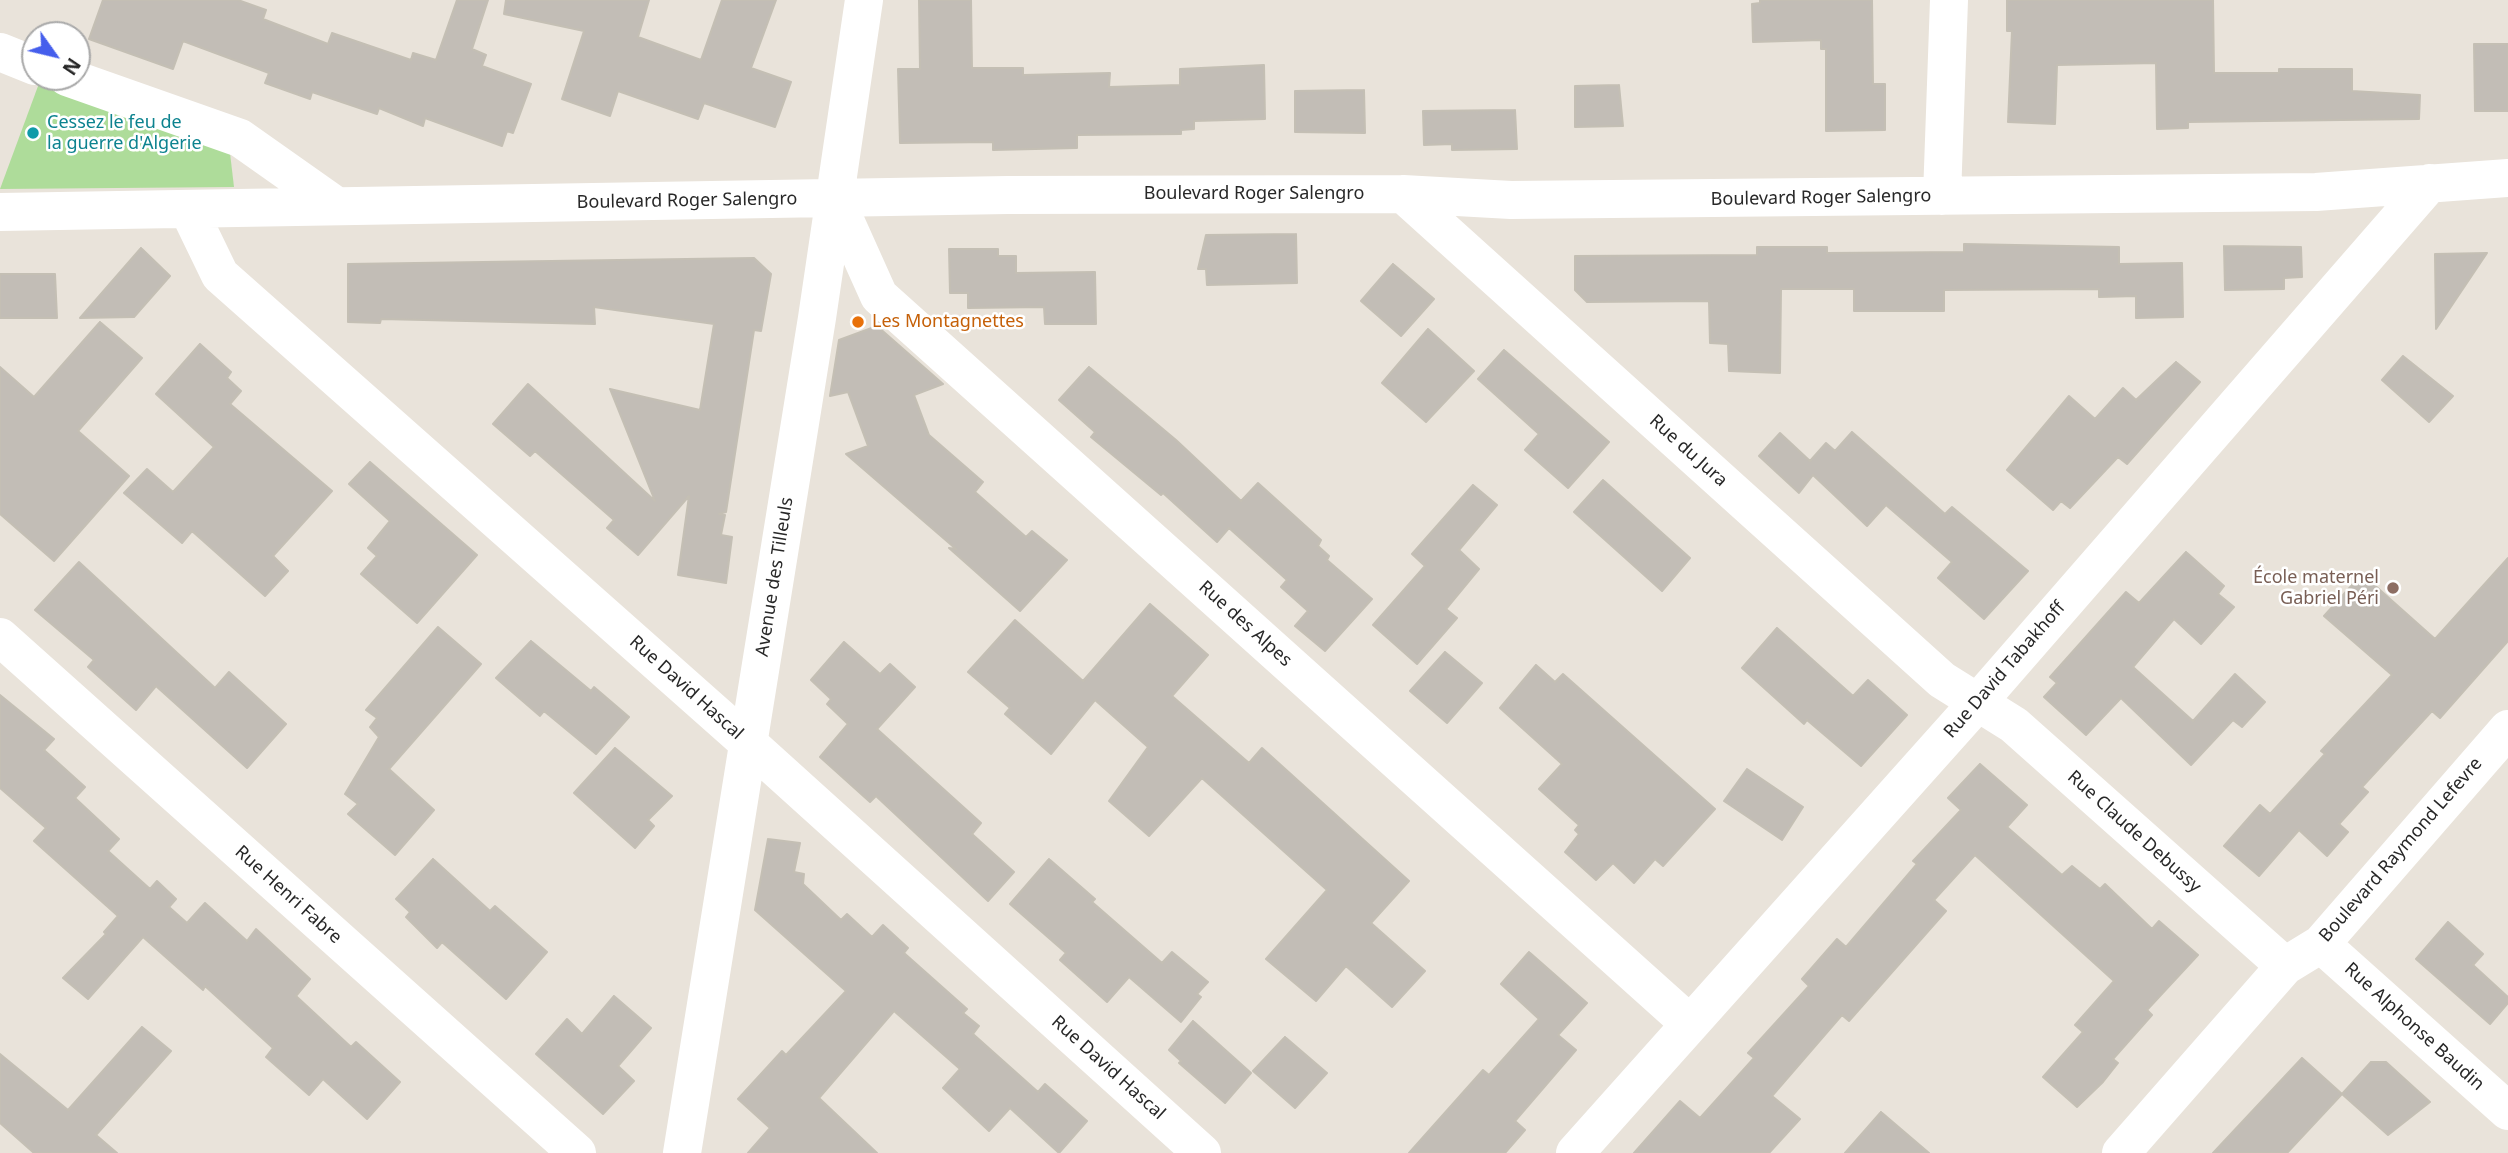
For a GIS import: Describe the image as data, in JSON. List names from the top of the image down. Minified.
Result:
{"streets":{"street":["Boulevard Roger Salengro","Rue du Jura","Avenue des Tilleuls","Rue des Alpes","Rue David Tabakhoff","Rue David Hascal","Rue Claude Debussy","Boulevard Raymond Lefevre","Rue Henri Fabre","Rue Alphonse Baudin"]},"crossings":[["Boulevard Roger Salengro","Rue du Jura"],["Boulevard Roger Salengro","Avenue des Tilleuls"],["Boulevard Roger Salengro","Rue des Alpes"],["Boulevard Roger Salengro","Rue David Tabakhoff"],["Boulevard Roger Salengro","Rue David Hascal"],["Rue du Jura","Rue David Tabakhoff"],["Rue du Jura","Rue Claude Debussy"],["Avenue des Tilleuls","Rue des Alpes"],["Avenue des Tilleuls","Rue David Hascal"],["Rue des Alpes","Rue David Tabakhoff"],["Rue David Tabakhoff","Rue Claude Debussy"],["Rue Claude Debussy","Boulevard Raymond Lefevre"],["Boulevard Raymond Lefevre","Rue Alphonse Baudin"]],"places":["Cessez le feu de la guerre d'Algerie","Les Montagnettes","École maternel Gabriel Péri"],"north":"bottom right"}
